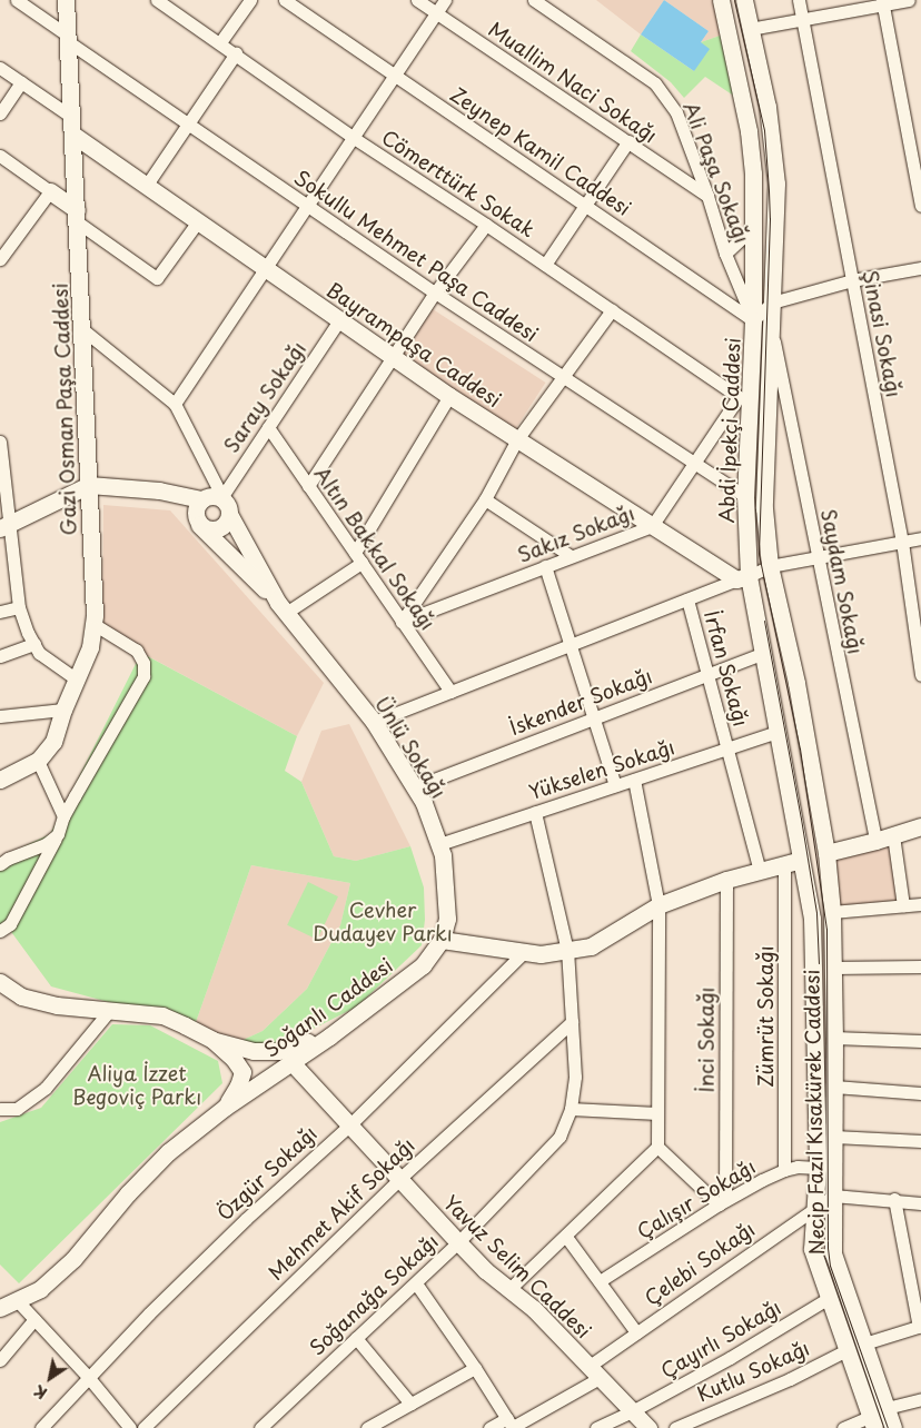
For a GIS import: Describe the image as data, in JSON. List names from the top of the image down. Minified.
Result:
{"streets":{"street":["Muallim Naci Sokağı","Zeynep Kamil Caddesi","Ali Paşa Sokağı","Cömerttürk Sokak","Sokullu Mehmet Paşa Caddesi","Şinasi Sokağı","Bayrampaşa Caddesi","Saray Sokağı","Gazi Osman Paşa Caddesi","Abdi İpekçi Caddesi","Sakız Sokağı","Altın Bakkal Sokağı","Saydam Sokağı","İrfan Sokağı","İskender Sokağı","Ünlü Sokağı","Yükselen Sokağı","Soğanlı Caddesi","Zümrüt Sokağı","İnci Sokağı","Necip Fazıl Kısakürek Caddesi","Özgür Sokağı","Çalışır Sokağı","Mehmet Akif Sokağı","Çelebi Sokağı","Yavuz Selim Caddesi","Soğanağa Sokağı","Çayırlı Sokağı","Kutlu Sokağı"]},"crossings":[["Muallim Naci Sokağı","Ali Paşa Sokağı"],["Zeynep Kamil Caddesi","Ali Paşa Sokağı"],["Zeynep Kamil Caddesi","Abdi İpekçi Caddesi"],["Ali Paşa Sokağı","Abdi İpekçi Caddesi"],["Cömerttürk Sokak","Sakız Sokağı"],["Sokullu Mehmet Paşa Caddesi","Gazi Osman Paşa Caddesi"],["Sokullu Mehmet Paşa Caddesi","Abdi İpekçi Caddesi"],["Sokullu Mehmet Paşa Caddesi","Sakız Sokağı"],["Bayrampaşa Caddesi","Saray Sokağı"],["Bayrampaşa Caddesi","Gazi Osman Paşa Caddesi"],["Bayrampaşa Caddesi","Abdi İpekçi Caddesi"],["Bayrampaşa Caddesi","Sakız Sokağı"],["Saray Sokağı","Altın Bakkal Sokağı"],["Abdi İpekçi Caddesi","Saydam Sokağı"],["Abdi İpekçi Caddesi","İskender Sokağı"],["Abdi İpekçi Caddesi","Yükselen Sokağı"],["Abdi İpekçi Caddesi","Zümrüt Sokağı"],["Abdi İpekçi Caddesi","Necip Fazıl Kısakürek Caddesi"],["Sakız Sokağı","Altın Bakkal Sokağı"],["İrfan Sokağı","İskender Sokağı"],["İrfan Sokağı","Yükselen Sokağı"],["İskender Sokağı","Ünlü Sokağı"],["Ünlü Sokağı","Yükselen Sokağı"],["Ünlü Sokağı","Soğanlı Caddesi"],["Yükselen Sokağı","Soğanağa Sokağı"],["Soğanlı Caddesi","Yavuz Selim Caddesi"],["Zümrüt Sokağı","Necip Fazıl Kısakürek Caddesi"],["Zümrüt Sokağı","Çalışır Sokağı"],["İnci Sokağı","Çalışır Sokağı"],["Necip Fazıl Kısakürek Caddesi","Çalışır Sokağı"],["Necip Fazıl Kısakürek Caddesi","Çelebi Sokağı"],["Necip Fazıl Kısakürek Caddesi","Çayırlı Sokağı"],["Necip Fazıl Kısakürek Caddesi","Kutlu Sokağı"],["Özgür Sokağı","Yavuz Selim Caddesi"],["Mehmet Akif Sokağı","Yavuz Selim Caddesi"],["Mehmet Akif Sokağı","Soğanağa Sokağı"],["Çelebi Sokağı","Yavuz Selim Caddesi"],["Yavuz Selim Caddesi","Soğanağa Sokağı"],["Yavuz Selim Caddesi","Çayırlı Sokağı"]],"parks":["Cevher Dudayev Parkı","Aliya İzzet Begoviç Parkı"],"north":"bottom left"}
